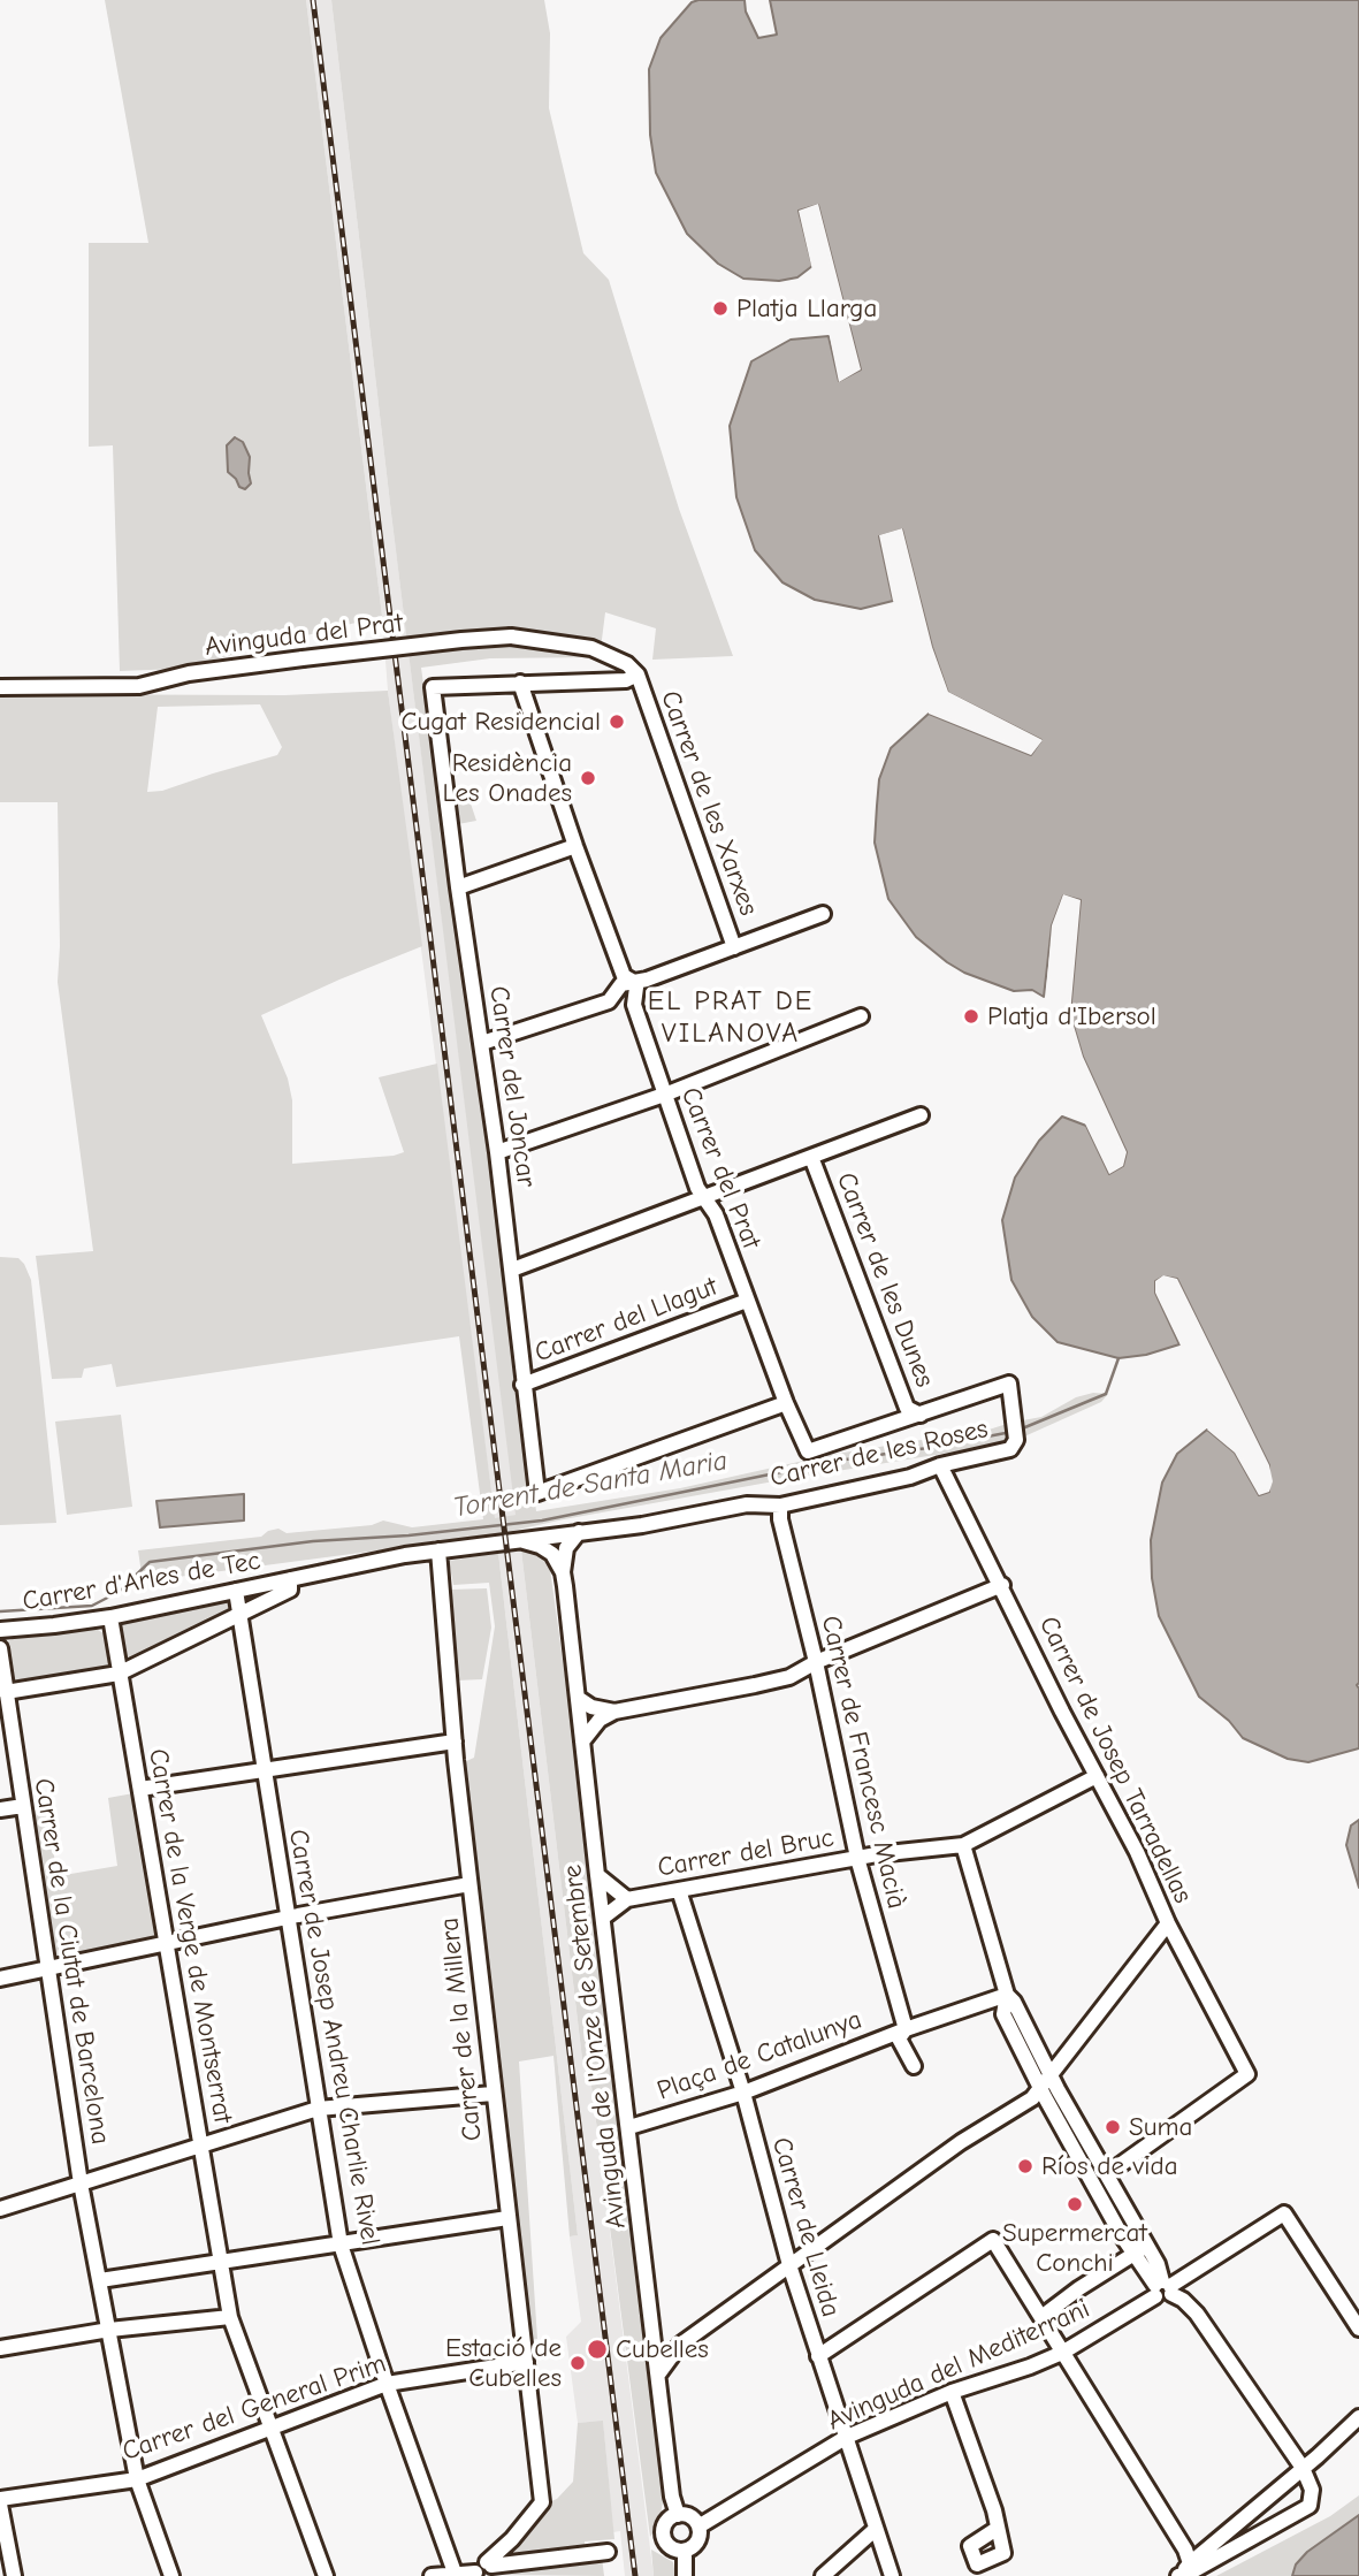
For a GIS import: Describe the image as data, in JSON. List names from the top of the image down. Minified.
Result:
{"streets":{"street":["Avinguda del Prat","Carrer de les Xarxes","Carrer del Joncar","Carrer del Prat","Carrer de les Dunes","Carrer del Llagut","Carrer de les Roses","Carrer d'Arles de Tec","Carrer de Josep Tarradellas","Carrer de Francesc Macià","Carrer del Bruc","Carrer de la Verge de Montserrat","Carrer de la Ciutat de Barcelona","Carrer de la Millera","Carrer de Josep Andreu Charlie Rivel","Avinguda de l'Onze de Setembre","Plaça de Catalunya","Carrer de Lleida","Avinguda del Mediterrani","Carrer del General Prim"]},"crossings":[["Avinguda del Prat","Carrer de les Xarxes"],["Carrer del Joncar","Carrer del Prat"],["Carrer del Joncar","Carrer del Llagut"],["Carrer del Prat","Carrer de les Dunes"],["Carrer del Prat","Carrer del Llagut"],["Carrer del Prat","Carrer de les Roses"],["Carrer de les Dunes","Carrer de les Roses"],["Carrer de les Roses","Carrer d'Arles de Tec"],["Carrer de les Roses","Carrer de Josep Tarradellas"],["Carrer de les Roses","Carrer de Francesc Macià"],["Carrer de les Roses","Avinguda de l'Onze de Setembre"],["Carrer d'Arles de Tec","Carrer de la Verge de Montserrat"],["Carrer d'Arles de Tec","Carrer de la Ciutat de Barcelona"],["Carrer d'Arles de Tec","Carrer de la Millera"],["Carrer d'Arles de Tec","Carrer de Josep Andreu Charlie Rivel"],["Carrer de Josep Tarradellas","Carrer del Bruc"],["Carrer de Francesc Macià","Carrer del Bruc"],["Carrer de Francesc Macià","Plaça de Catalunya"],["Carrer del Bruc","Avinguda de l'Onze de Setembre"],["Carrer del Bruc","Carrer de Lleida"],["Carrer de la Millera","Carrer del General Prim"],["Carrer de Josep Andreu Charlie Rivel","Carrer del General Prim"],["Avinguda de l'Onze de Setembre","Plaça de Catalunya"],["Avinguda de l'Onze de Setembre","Avinguda del Mediterrani"],["Plaça de Catalunya","Carrer de Lleida"],["Carrer de Lleida","Avinguda del Mediterrani"]],"districts":["EL PRAT DE VILANOVA"],"water":["Torrent de Santa Maria"],"places":["Platja Llarga","Cugat Residencial","Residència Les Onades","Platja d'Ibersol","Suma","Ríos de vida","Supermercat Conchi","Cubelles","Estació de Cubelles"]}
